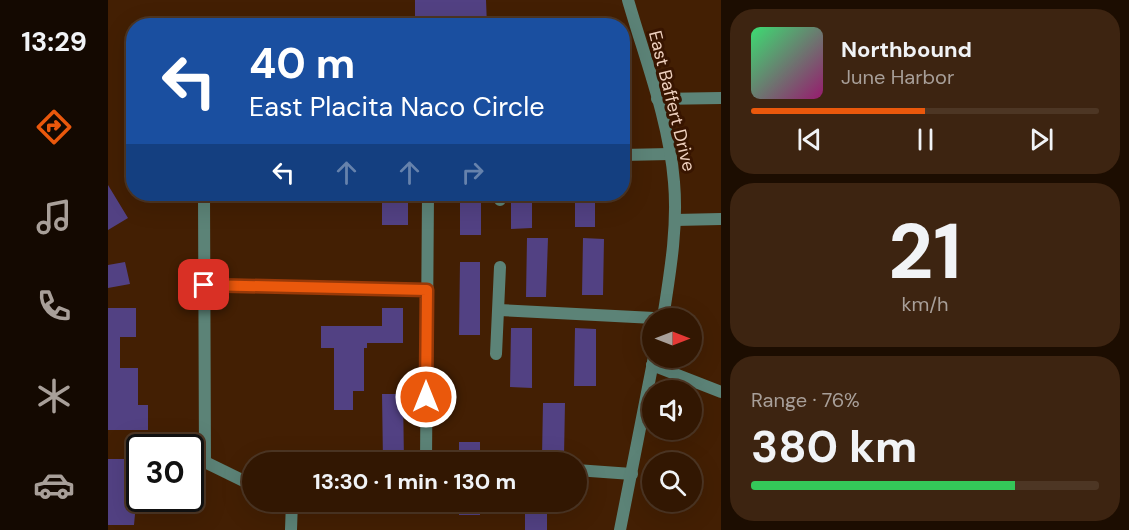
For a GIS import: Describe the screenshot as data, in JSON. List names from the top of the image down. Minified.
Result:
{"streets":{"street":["East Baffert Drive"]},"north":"right","page":{"tabs":"13:29","turn":["40 m","East Placita Naco Circle"],"song":["Northbound","June Harbor"],"tile":[["21","km/h"],["Range · 76%","380 km"]],"limit":"30","trip":"13:30 · 1 min · 130 m"}}
